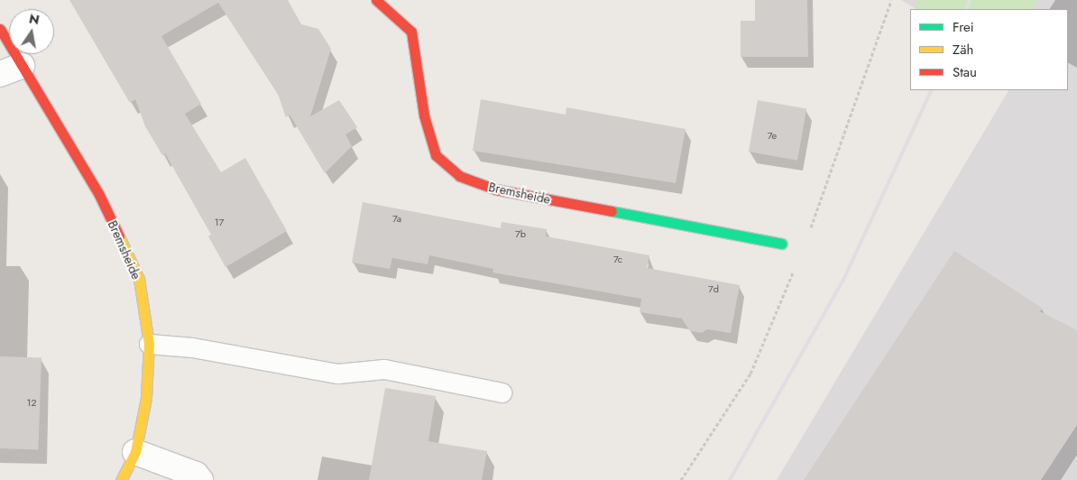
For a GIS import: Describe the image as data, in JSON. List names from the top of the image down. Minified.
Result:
{"streets":{"street":["Bremsheide"]},"house_numbers":["7e","7a","17","7b","7c","7d","12"],"legend":["Frei","Zäh","Stau"],"north":"top"}
